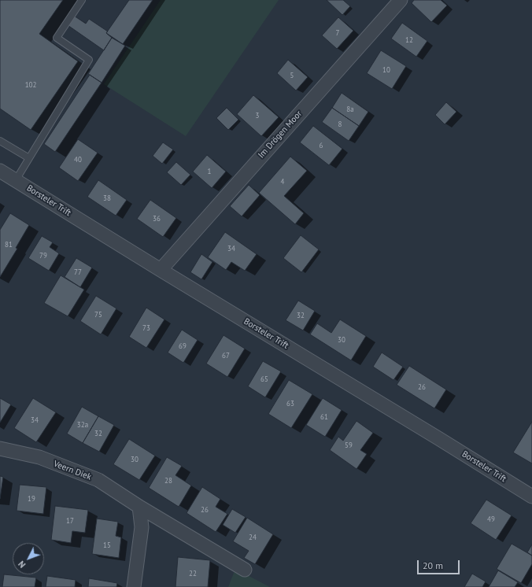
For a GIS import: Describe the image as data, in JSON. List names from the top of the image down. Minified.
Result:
{"streets":{"street":["Im Drögen Moor","Borsteler Trift","Veern Diek"]},"crossings":[["Im Drögen Moor","Borsteler Trift"]],"house_numbers":["7","12","10","5","102","8a","3","8","6","40","1","4","38","36","81","34","79","77","75","32","73","30","69","67","65","26","63","61","34","32a","32","59","30","28","19","26","49","17","24","15","22"],"scale_bar":"20 m","north":"bottom left"}
